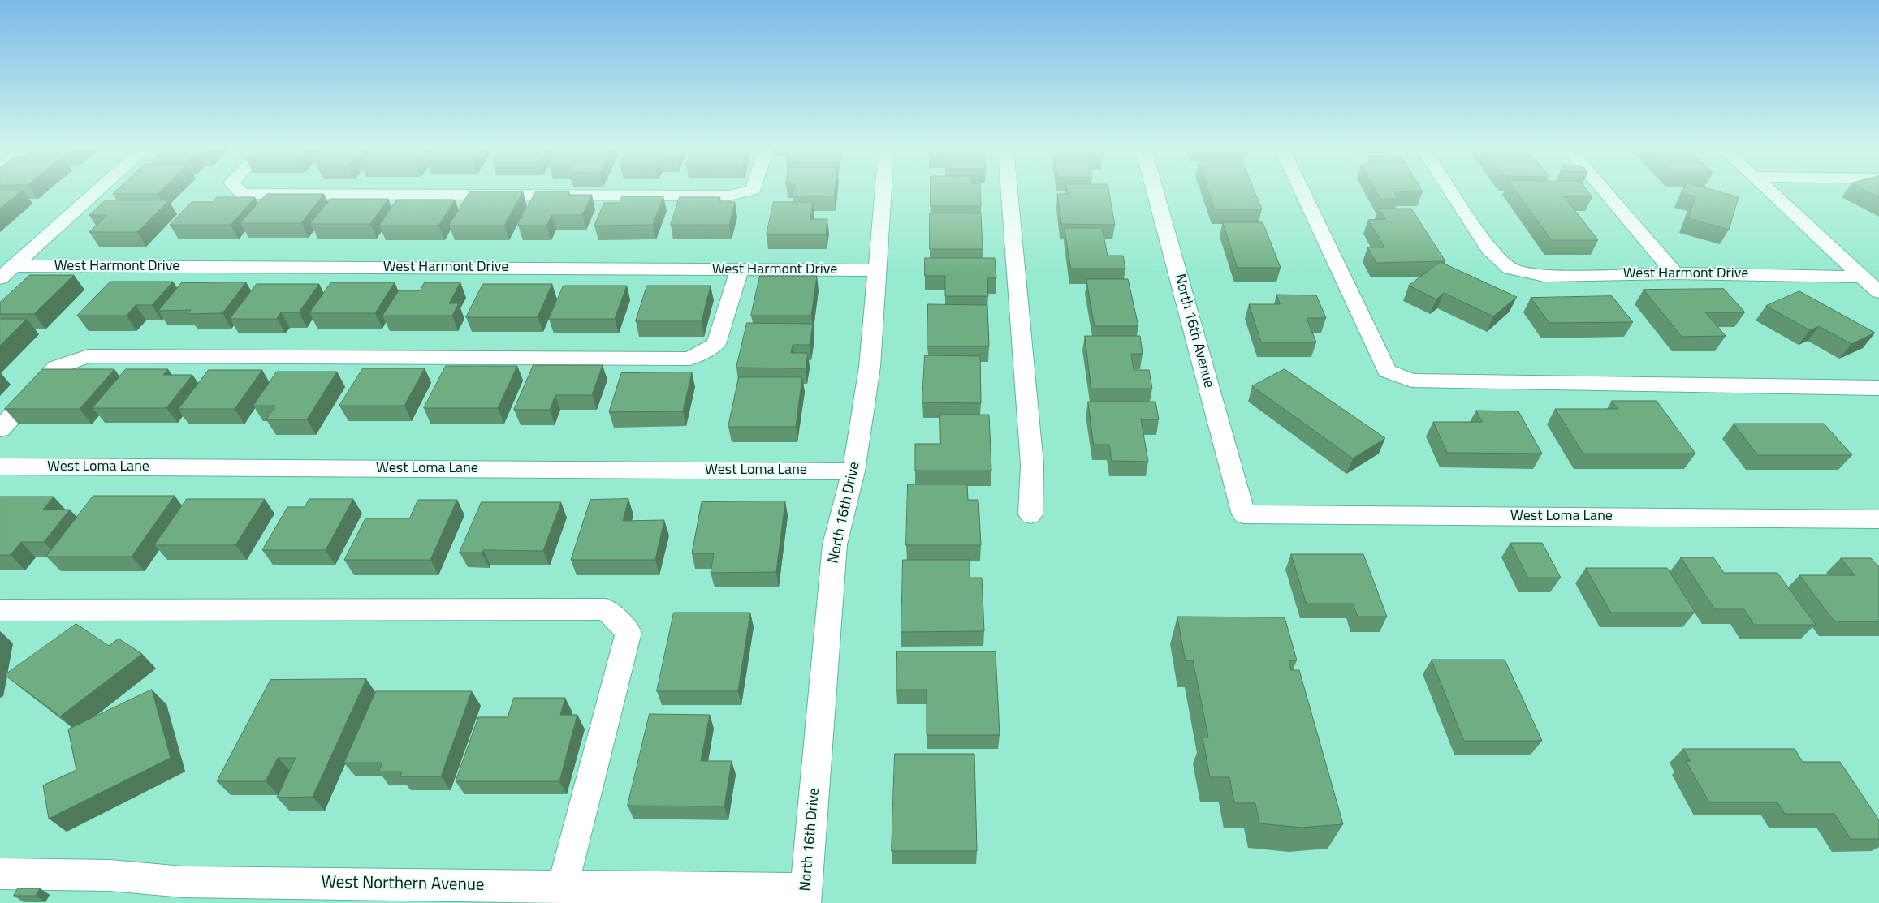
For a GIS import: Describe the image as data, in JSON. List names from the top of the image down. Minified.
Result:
{"streets":{"street":["West Harmont Drive","North 16th Avenue","West Loma Lane","North 16th Drive","West Northern Avenue"]},"crossings":[["West Harmont Drive","North 16th Drive"],["North 16th Avenue","West Loma Lane"],["West Loma Lane","North 16th Drive"],["North 16th Drive","West Northern Avenue"]]}
